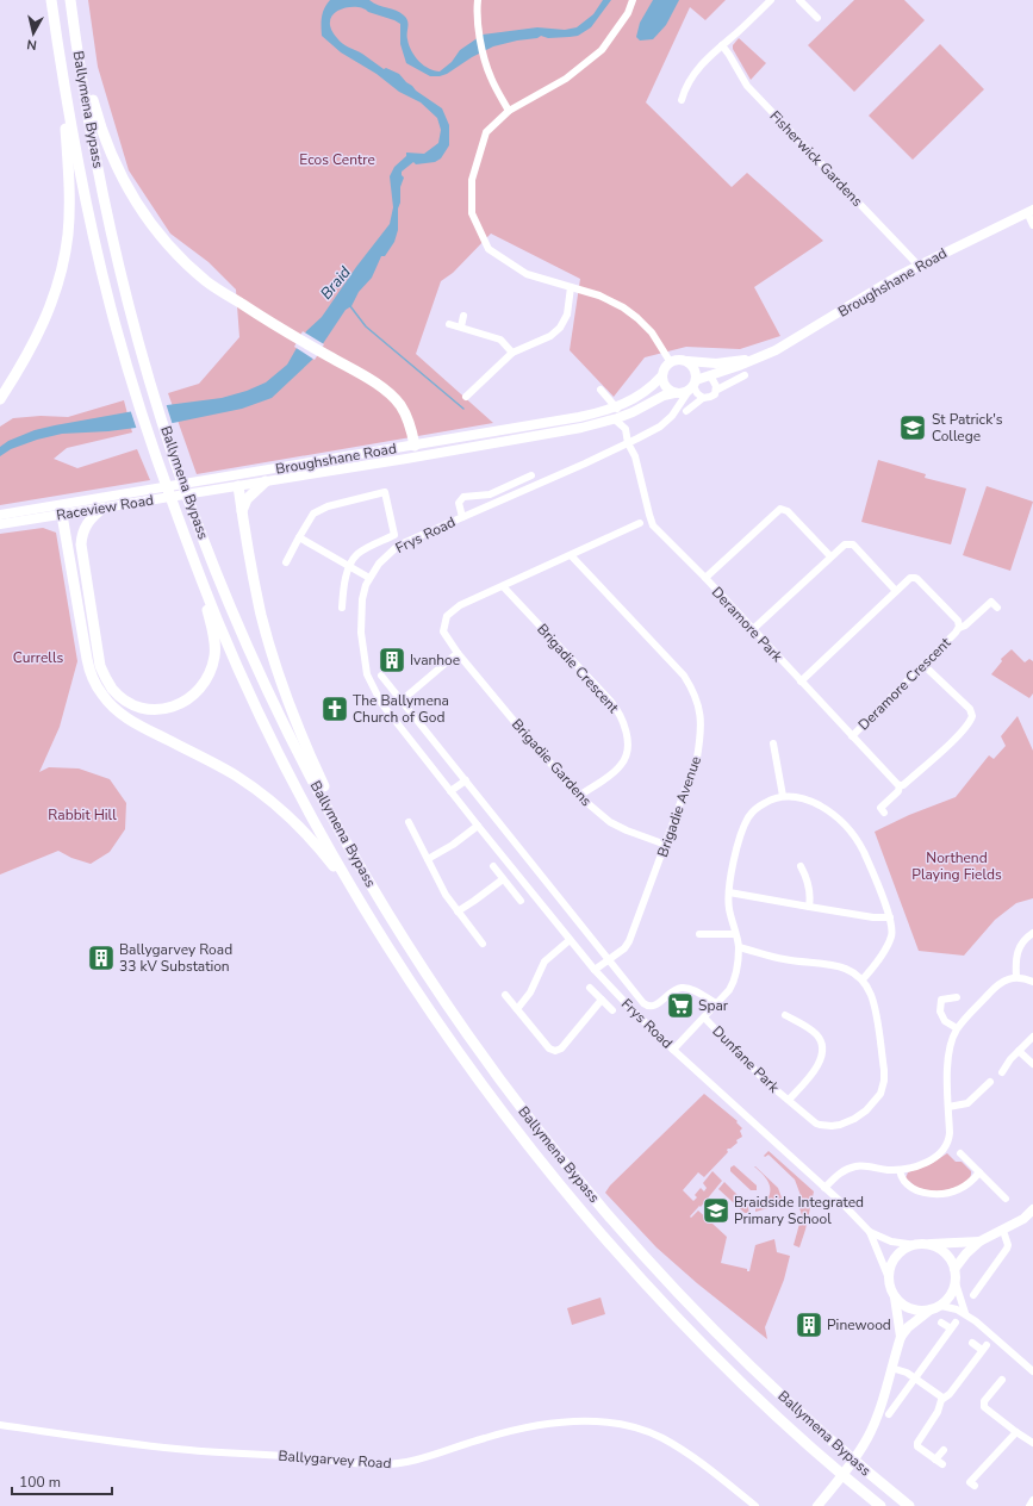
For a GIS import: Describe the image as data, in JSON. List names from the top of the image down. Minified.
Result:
{"streets":{"highway":["Ballymena Bypass"],"main road":["Broughshane Road","Raceview Road"],"street":["Fisherwick Gardens","Frys Road","Deramore Park","Brigadie Crescent","Deramore Crescent","Brigadie Gardens","Brigadie Avenue","Dunfane Park","Ballygarvey Road"]},"crossings":[["Fisherwick Gardens","Broughshane Road"],["Broughshane Road","Raceview Road"],["Broughshane Road","Frys Road"],["Broughshane Road","Deramore Park"],["Frys Road","Deramore Park"],["Frys Road","Brigadie Avenue"],["Frys Road","Dunfane Park"],["Deramore Park","Deramore Crescent"],["Brigadie Crescent","Brigadie Gardens"],["Brigadie Gardens","Brigadie Avenue"]],"water":["Braid"],"parks":["Ecos Centre","Currells","Rabbit Hill","Northend Playing Fields"],"places":{"school or university":["St Patrick's College","Braidside Integrated Primary School"],"building":["Ivanhoe","Ballygarvey Road 33 kV Substation","Pinewood"],"church":["The Ballymena Church of God"],"supermarket":["Spar"]},"scale_bar":"100 m","north":"bottom"}
